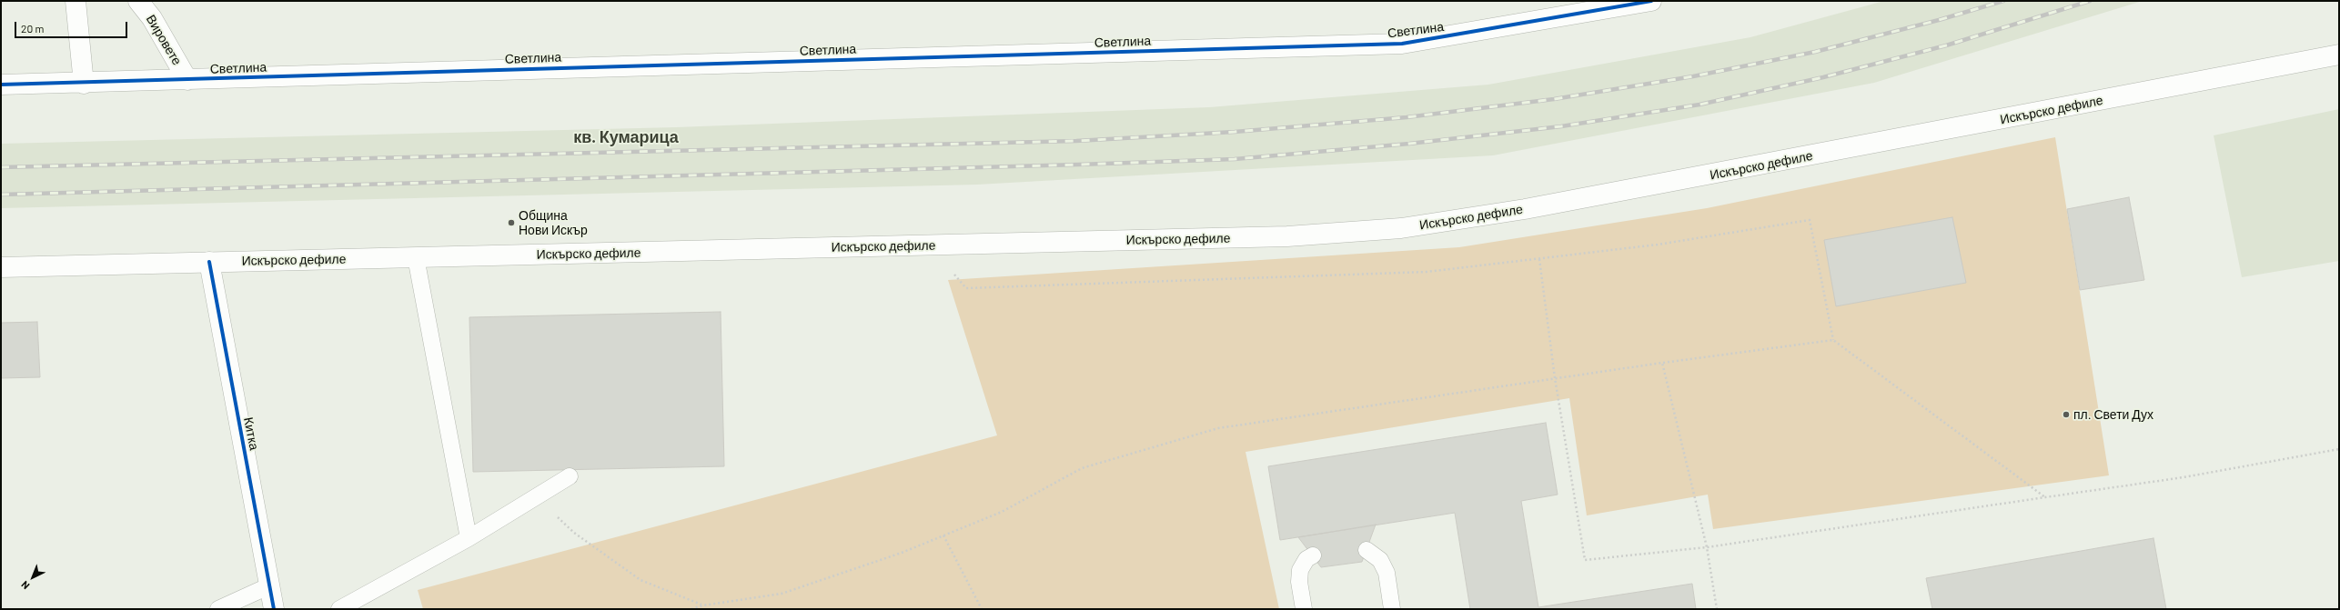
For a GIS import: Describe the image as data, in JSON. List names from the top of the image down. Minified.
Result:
{"streets":{"main road":["Светлина","Вировете","Искърско дефиле","Китка"]},"crossings":[["Светлина","Вировете"],["Искърско дефиле","Китка"]],"districts":["кв. Кумарица"],"places":["Община Нови Искър","пл. Свети Дух"],"scale_bar":"20 m","north":"bottom left"}
